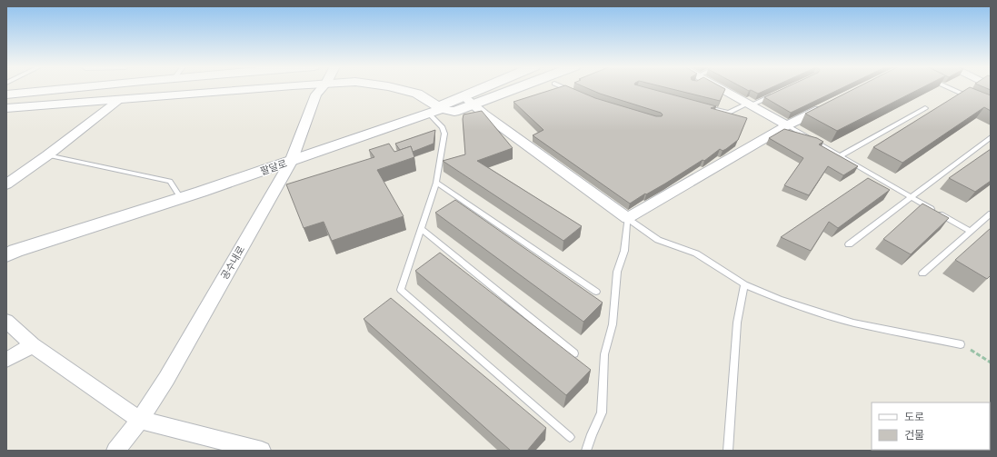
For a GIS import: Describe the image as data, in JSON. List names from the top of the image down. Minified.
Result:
{"streets":{"street":["팔달로","공수내로"]},"crossings":[["팔달로","공수내로"]],"legend":["도로","건물"]}
